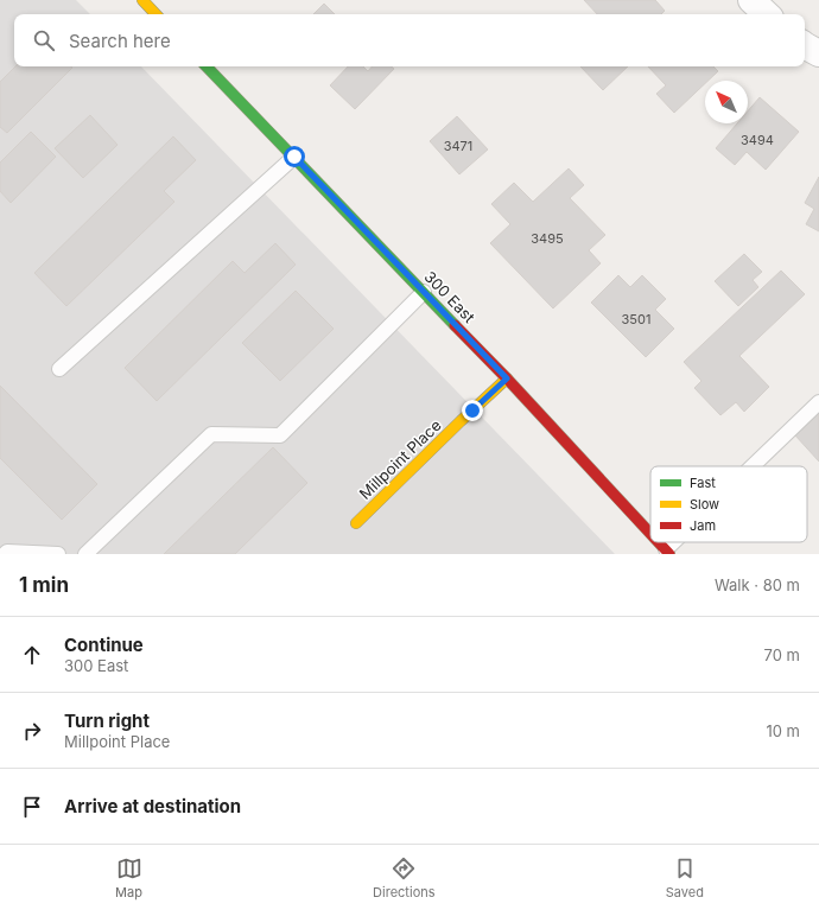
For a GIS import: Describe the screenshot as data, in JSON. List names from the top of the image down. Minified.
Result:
{"streets":{"street":["300 East","Millpoint Place"]},"crossings":[["300 East","Millpoint Place"]],"house_numbers":["3494","3471","3495","3501"],"legend":["Fast","Slow","Jam"],"north":"top left","page":{"search":"Search here","heading":["1 min","Walk · 80 m"],"list":[["Continue","300 East","70 m"],["Turn right","Millpoint Place","10 m"],"Arrive at destination"],"nav":["Map","Directions","Saved"]}}
